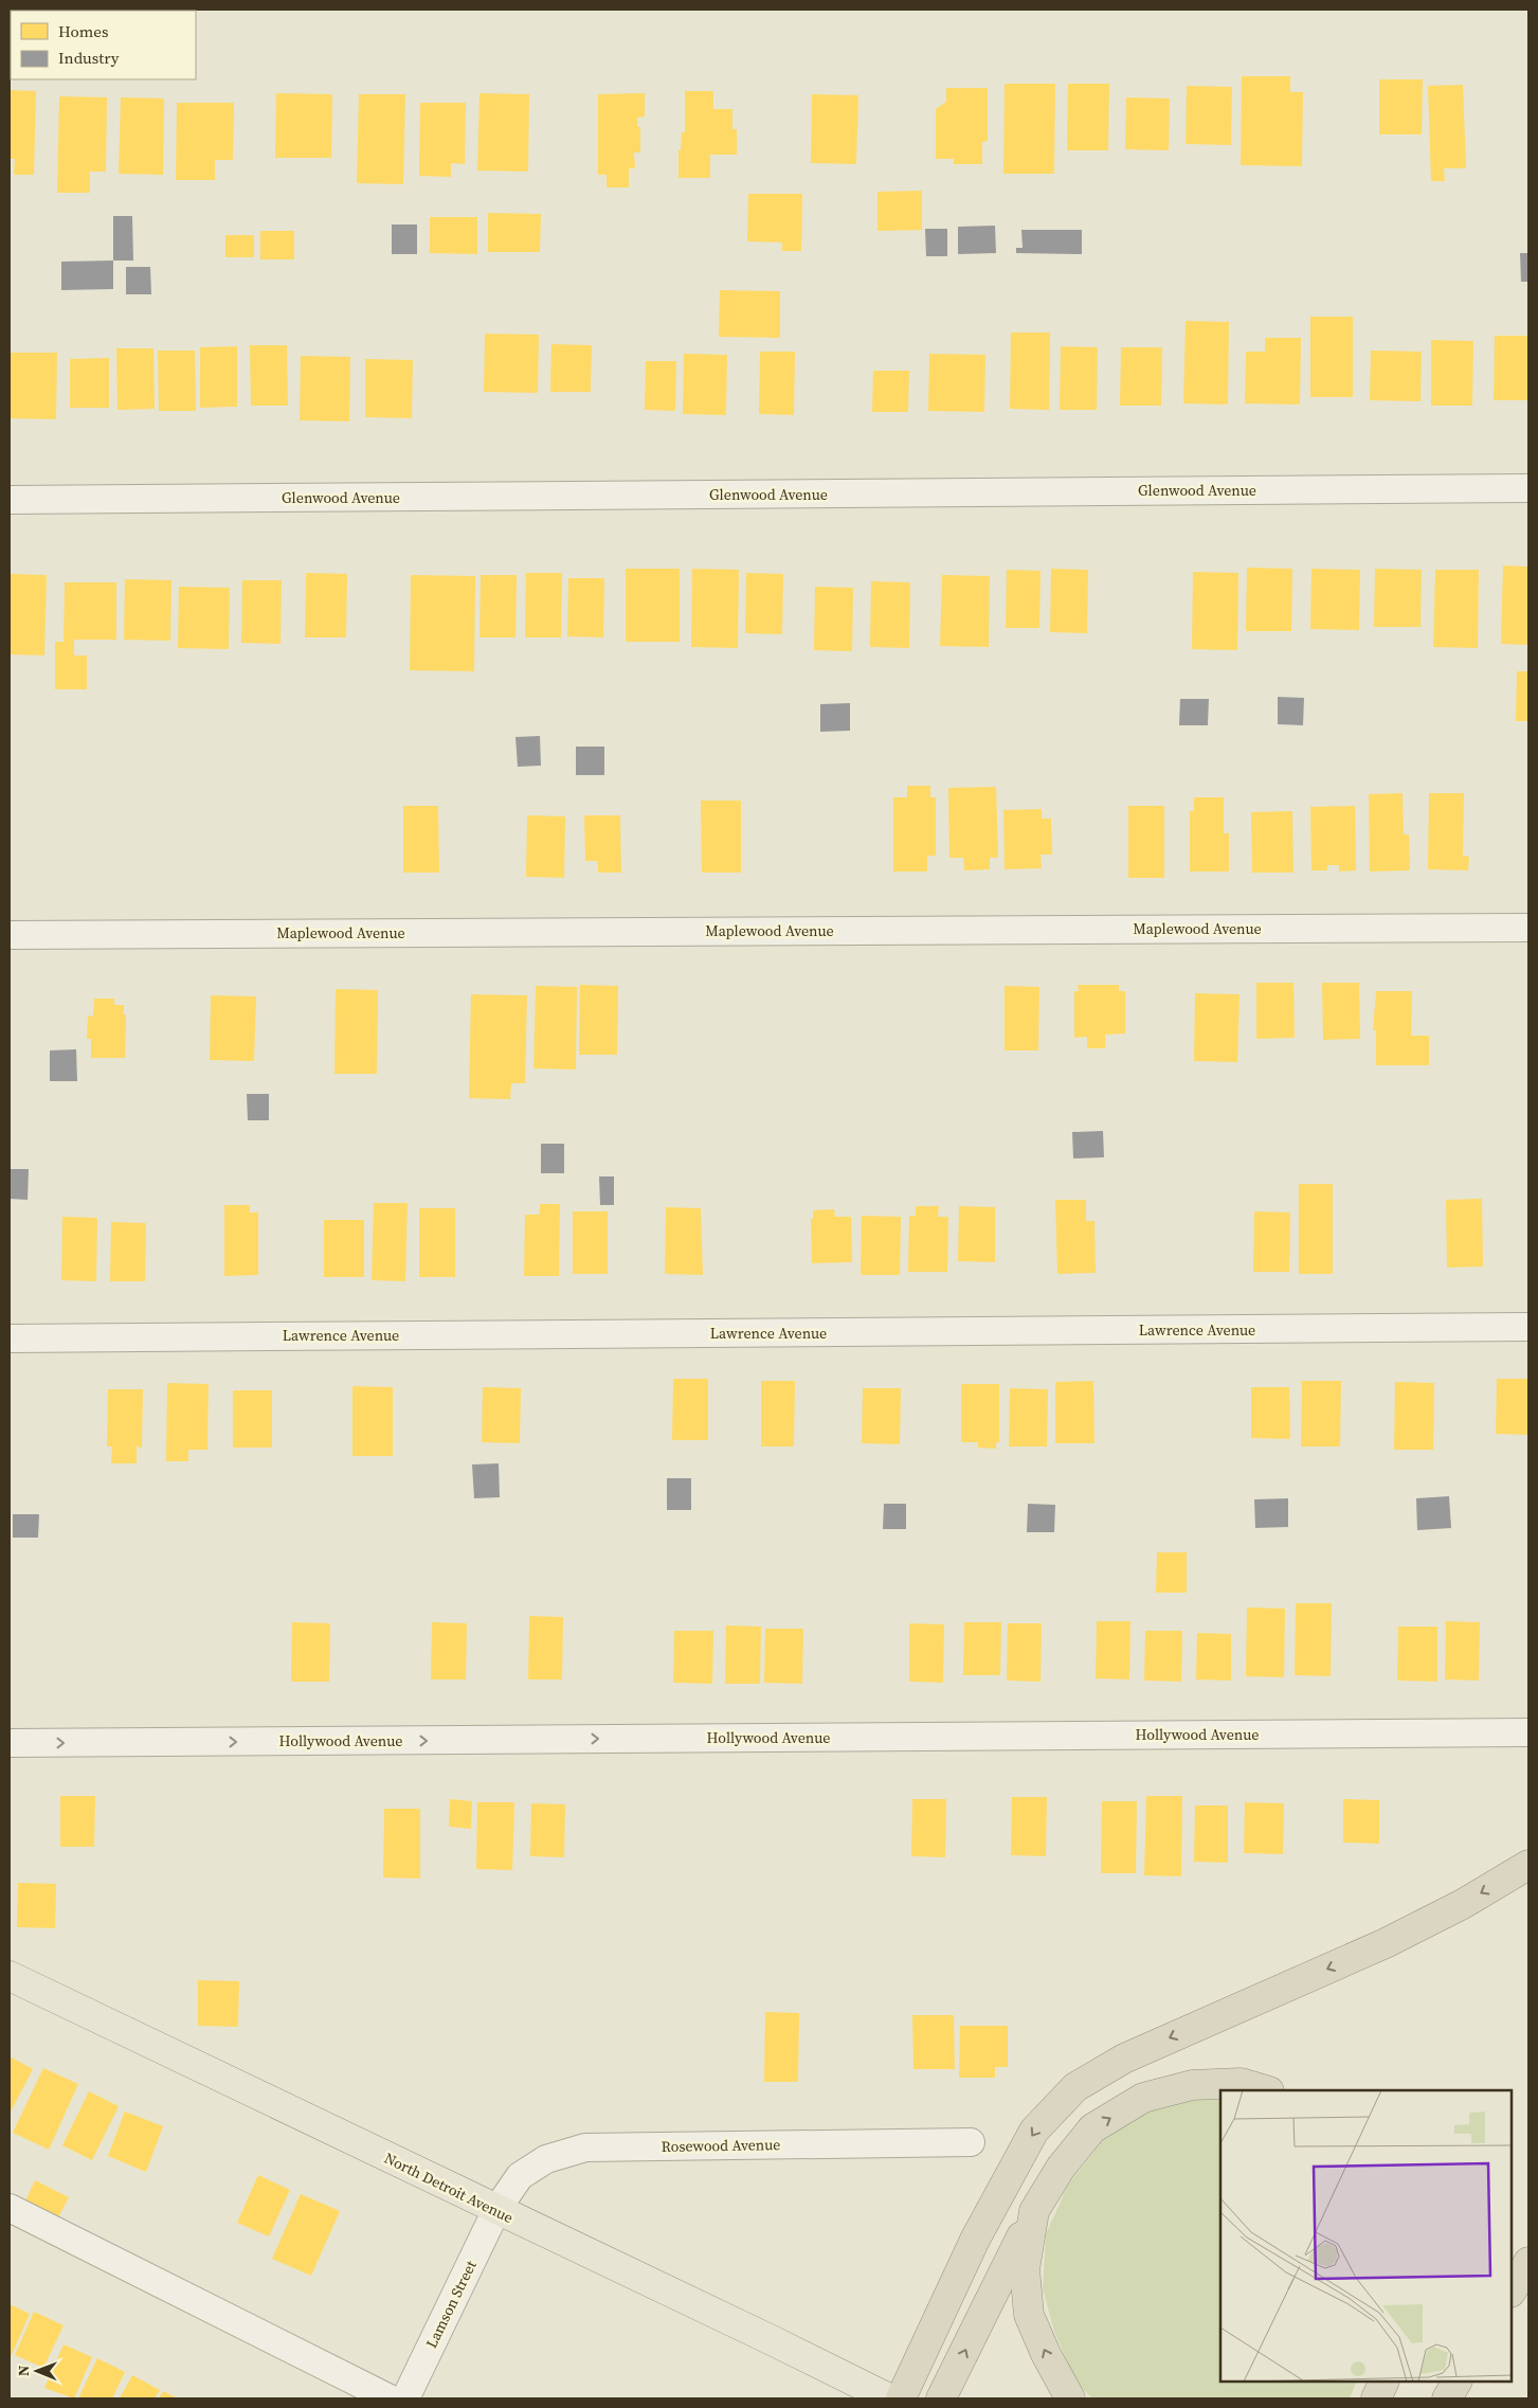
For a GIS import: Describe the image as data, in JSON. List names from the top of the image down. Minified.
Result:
{"streets":{"main road":["North Detroit Avenue"],"street":["Glenwood Avenue","Maplewood Avenue","Lawrence Avenue","Hollywood Avenue","Rosewood Avenue","Lamson Street"]},"crossings":[["Rosewood Avenue","North Detroit Avenue"],["Rosewood Avenue","Lamson Street"],["North Detroit Avenue","Lamson Street"]],"one_way":["Hollywood Avenue"],"legend":["Homes","Industry"],"north":"left"}
